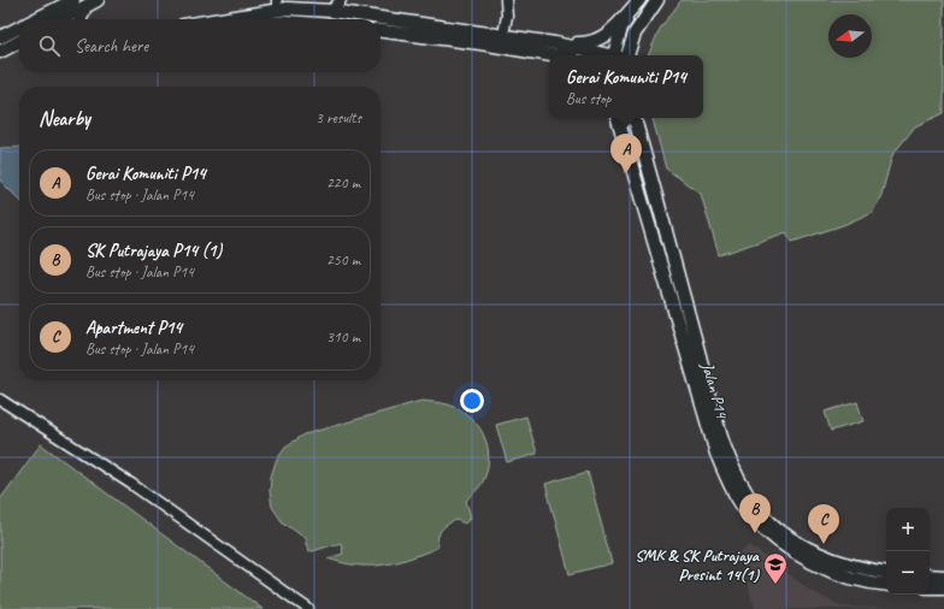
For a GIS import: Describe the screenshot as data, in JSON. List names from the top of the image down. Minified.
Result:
{"streets":{"main road":["Jalan P14"]},"places":{"school or university":["SMK & SK Putrajaya Presint 14(1)"]},"north":"left","page":{"search":"Search here","popup":["Gerai Komuniti P14","Bus stop"],"heading":["Nearby","3 results"],"pins":["A","B","C"],"list":[{"mark":"A","name":"Gerai Komuniti P14","note":"Bus stop · Jalan P14","value":"220 m"},{"mark":"B","name":"SK Putrajaya P14 (1)","note":"Bus stop · Jalan P14","value":"250 m"},{"mark":"C","name":"Apartment P14","note":"Bus stop · Jalan P14","value":"310 m"}],"map_buttons":["+","−"]}}
